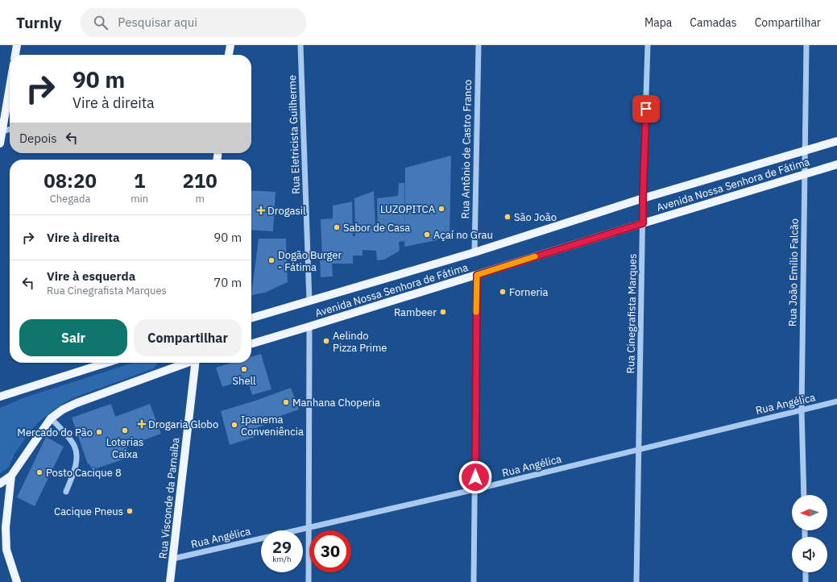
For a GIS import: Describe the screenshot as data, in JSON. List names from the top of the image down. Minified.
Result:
{"streets":{"main road":["Avenida Nossa Senhora de Fátima","Rua Visconde da Parnaíba"],"street":["Rua Eletricista Guilherme","Rua Antônio de Castro Franco","Rua João Emílio Falcão","Rua Cinegrafista Marques","Rua Angélica"]},"crossings":[["Rua Eletricista Guilherme","Avenida Nossa Senhora de Fátima"],["Rua Antônio de Castro Franco","Avenida Nossa Senhora de Fátima"],["Avenida Nossa Senhora de Fátima","Rua João Emílio Falcão"],["Avenida Nossa Senhora de Fátima","Rua Cinegrafista Marques"],["Rua João Emílio Falcão","Rua Angélica"],["Rua Cinegrafista Marques","Rua Angélica"],["Rua Angélica","Rua Visconde da Parnaíba"]],"places":{"other":["LUZOPITCA","São João","Sabor de Casa","Açaí no Grau","Dogão Burger - Fátima","Forneria","Rambeer","Aelindo Pizza Prime","Shell","Manhana Choperia","Ipanema Conveniência","Loterias Caixa","Mercado do Pão","Posto Cacique 8","Cacique Pneus"],"health":["Drogasil","Drogaria Globo"]},"north":"left","page":{"header":"Turnly","search":"Pesquisar aqui","nav":["Mapa","Camadas","Compartilhar"],"turn":["90 m","Vire à direita"],"then":"Depois","eta":["08:20","Chegada","1","min","210","m"],"list":[{"name":"Vire à direita","value":"90 m"},{"name":"Vire à esquerda","note":"Rua Cinegrafista Marques","value":"70 m"}],"buttons":["Sair","Compartilhar"],"speed":"29 km/h","limit":"30"}}
